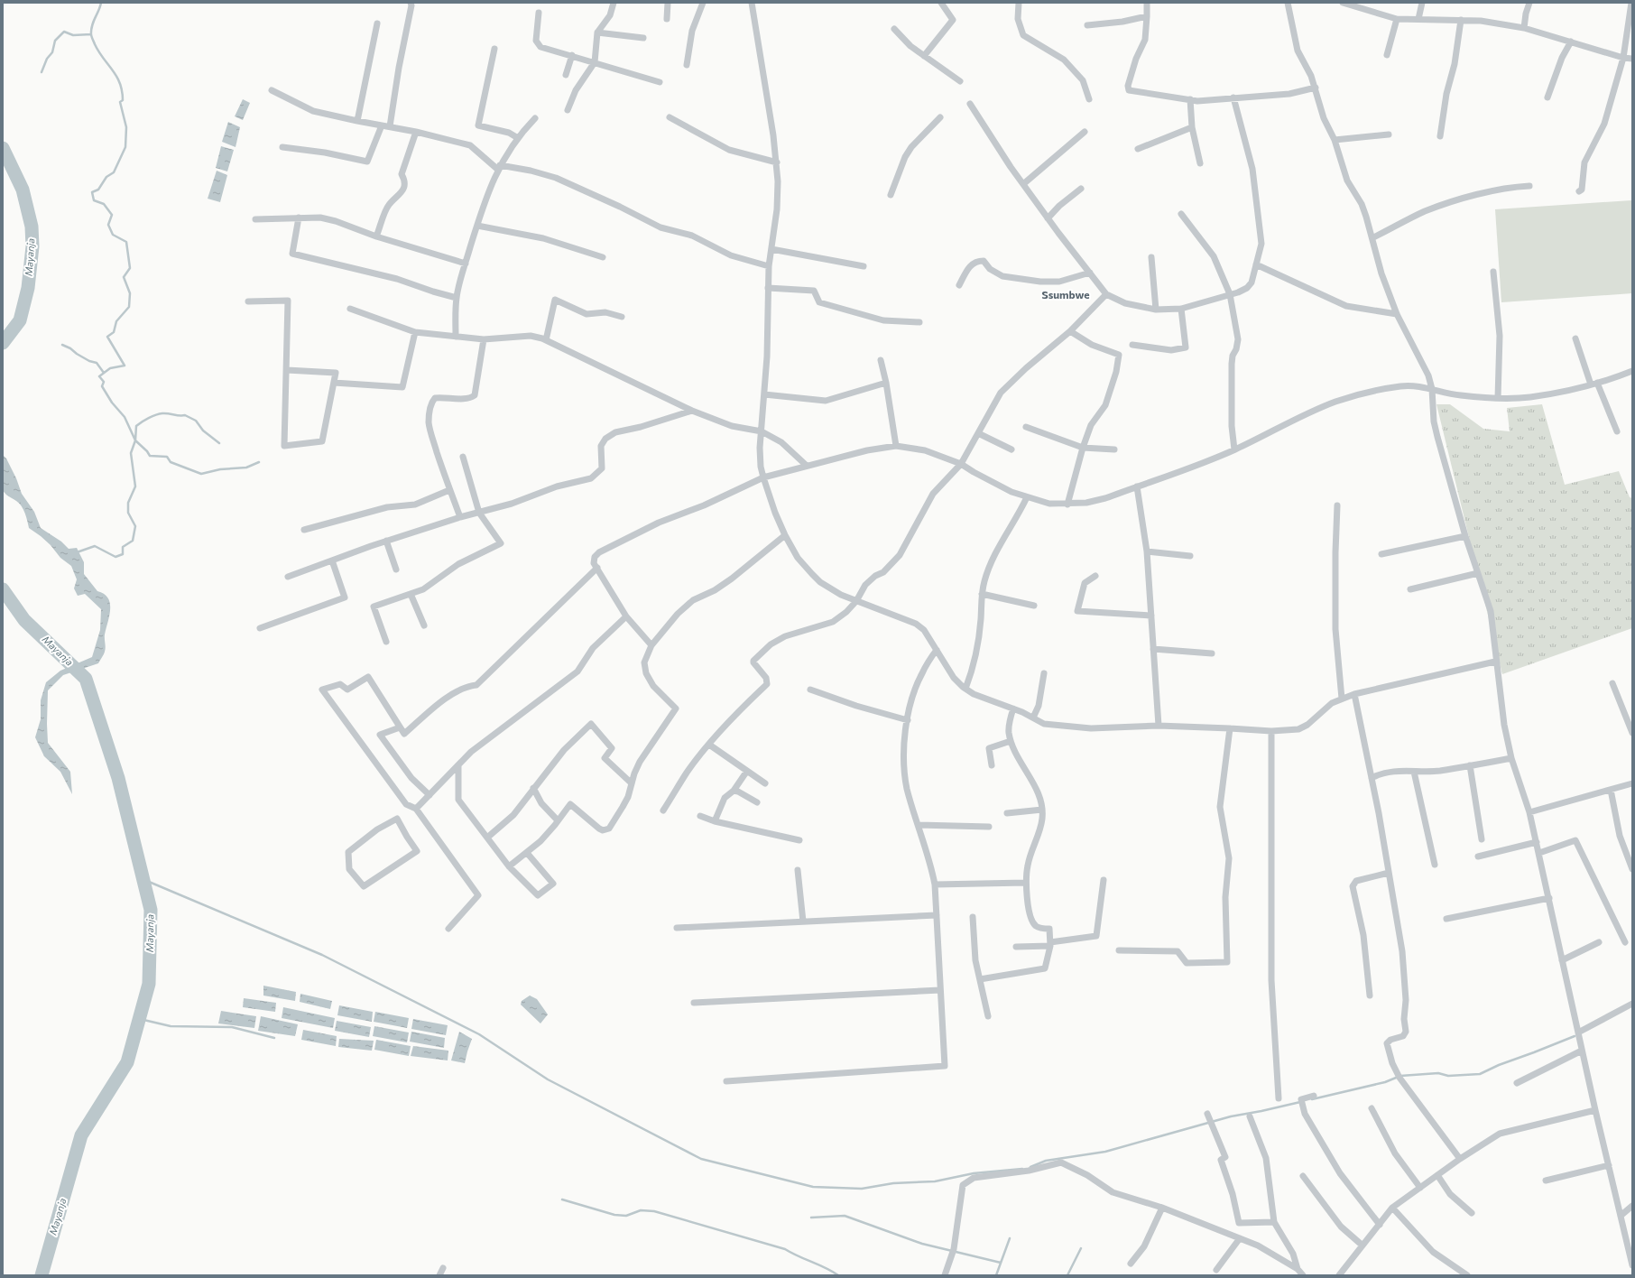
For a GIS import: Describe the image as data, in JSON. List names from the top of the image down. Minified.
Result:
{"districts":["Ssumbwe"],"water":["Mayanja"]}
